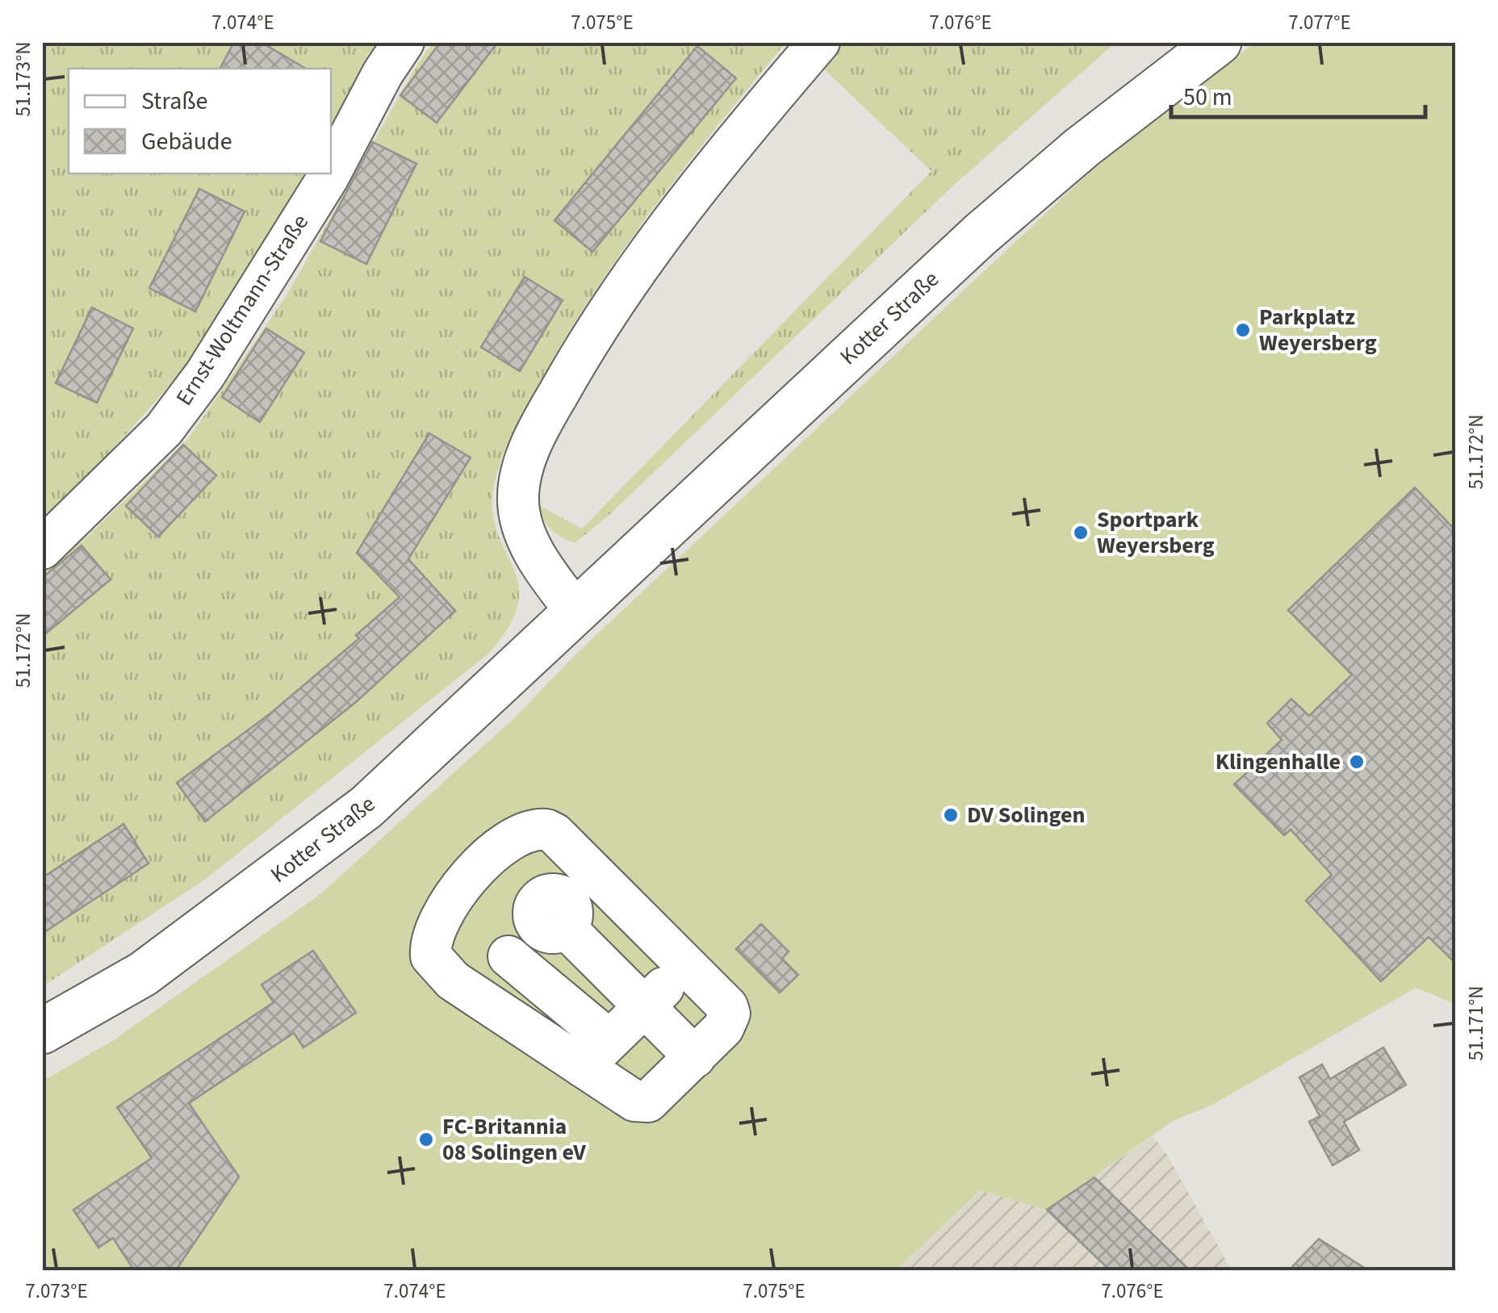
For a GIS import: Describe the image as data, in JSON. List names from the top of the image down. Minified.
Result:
{"streets":{"street":["Ernst-Woltmann-Straße","Kotter Straße"]},"places":["Parkplatz Weyersberg","Sportpark Weyersberg","Klingenhalle","DV Solingen","FC-Britannia 08 Solingen eV"],"legend":["Straße","Gebäude"],"scale_bar":"50 m","coordinates":["7.074°E","7.075°E","7.076°E","7.077°E","51.173°N","51.172°N","51.171°N","7.073°E"]}
